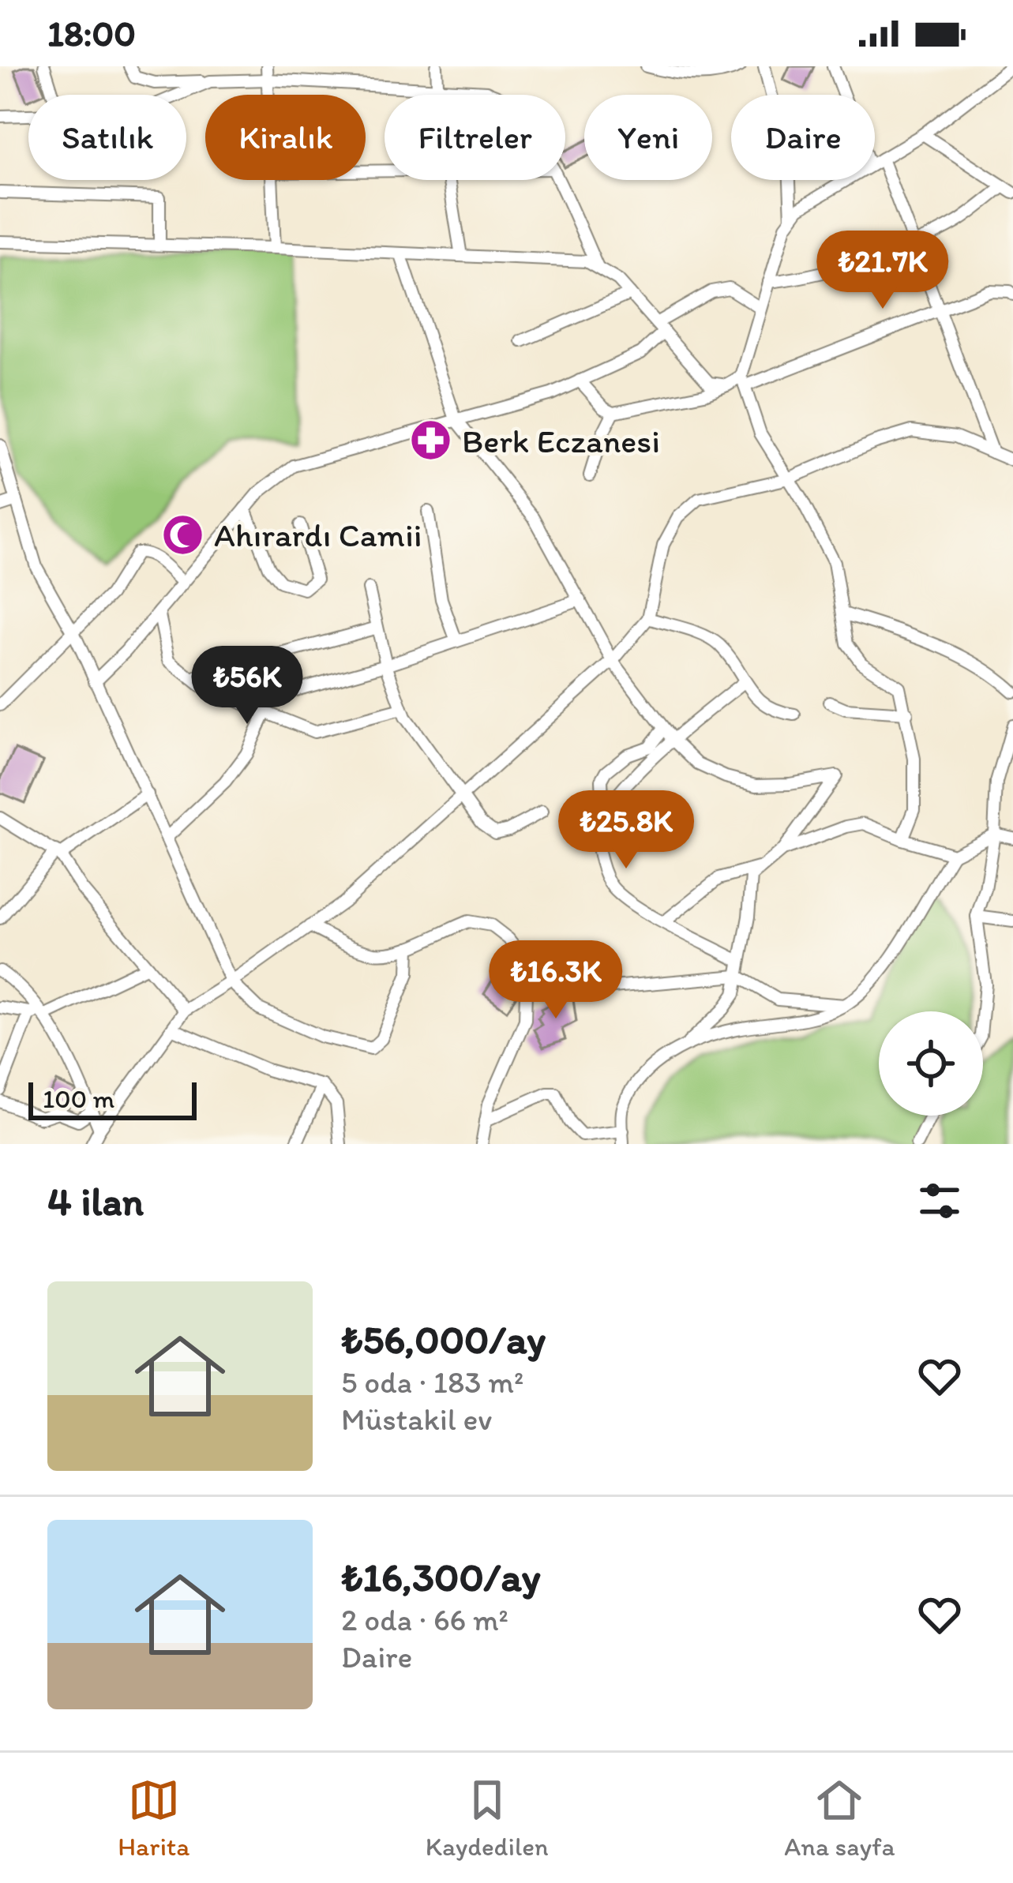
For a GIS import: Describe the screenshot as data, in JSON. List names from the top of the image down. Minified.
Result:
{"places":{"pharmacy":["Berk Eczanesi"],"mosque":["Ahırardı Camii"]},"scale_bar":"100 m","page":{"status":"18:00","chip":["Satılık","Kiralık","Filtreler","Yeni","Daire"],"price":["₺21.7K","₺56K","₺25.8K","₺16.3K"],"scale":"100 m","heading":"4 ilan","list":[{"name":"₺56,000/ay","note":"5 oda · 183 m² · Müstakil ev"},{"name":"₺16,300/ay","note":"2 oda · 66 m² · Daire"}],"tabs":["Harita","Kaydedilen","Ana sayfa"]}}
